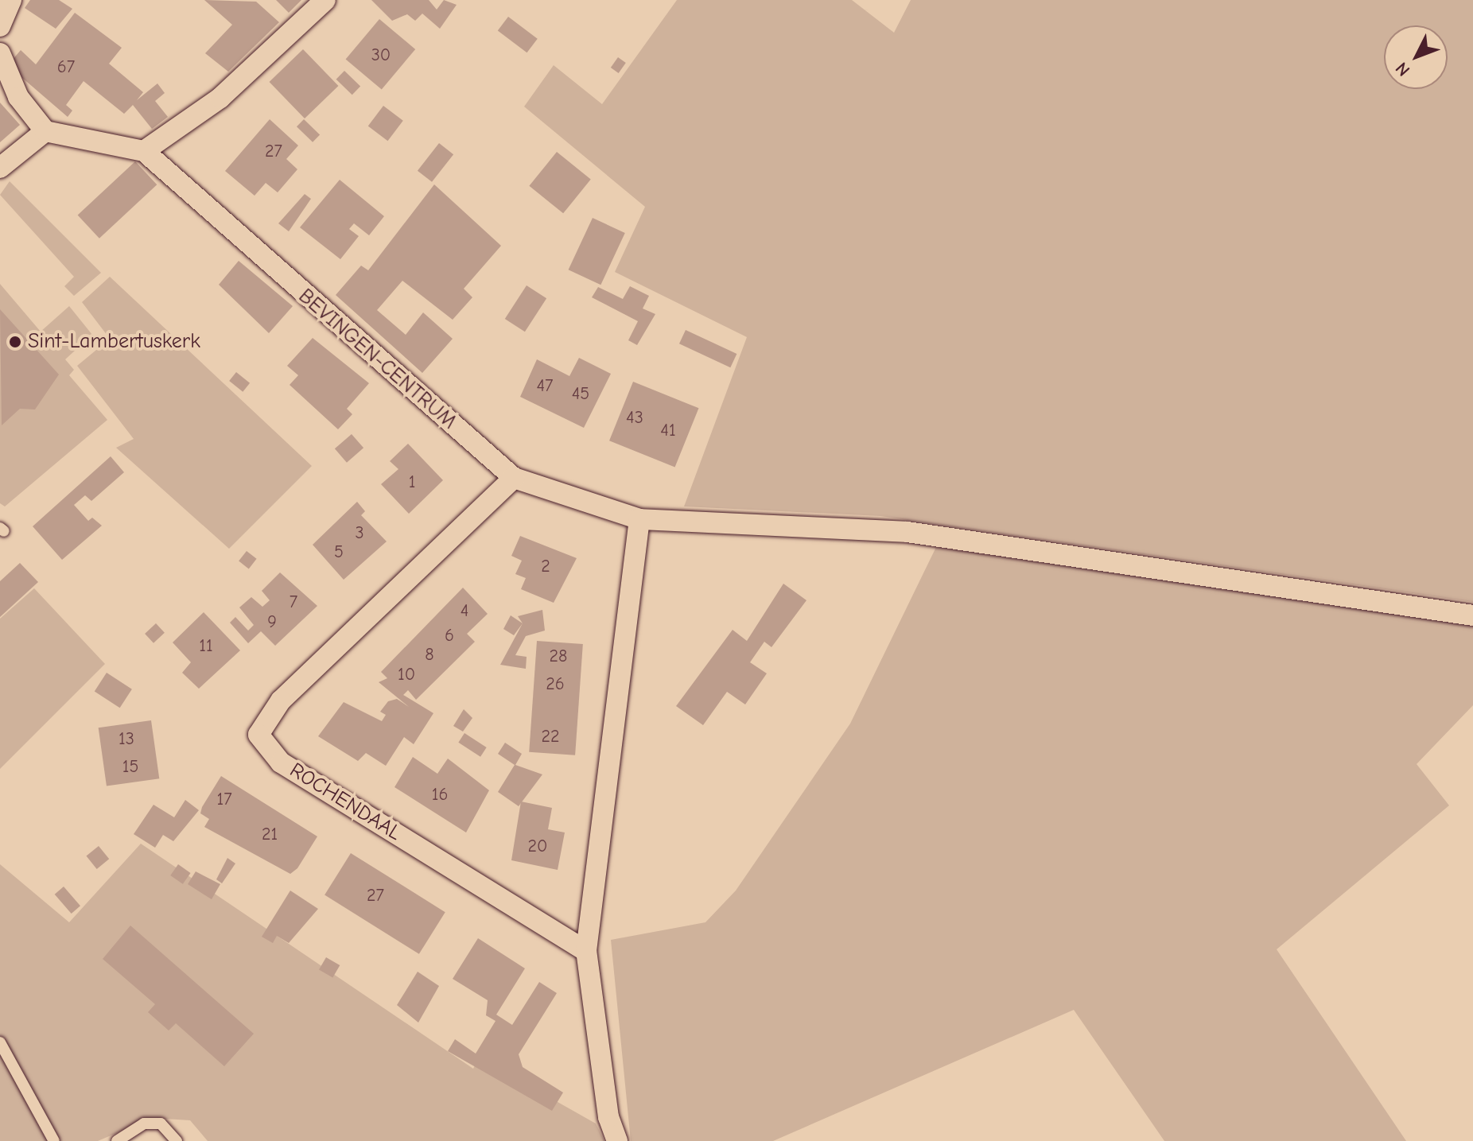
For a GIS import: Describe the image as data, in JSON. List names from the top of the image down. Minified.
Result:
{"streets":{"street":["BEVINGEN-CENTRUM","ROCHENDAAL"]},"crossings":[["BEVINGEN-CENTRUM","ROCHENDAAL"]],"places":["Sint-Lambertuskerk"],"house_numbers":["30","67","27","47","45","43","41","1","3","5","2","7","4","9","6","11","8","28","10","26","22","13","15","16","17","21","20","27"],"north":"bottom left"}
